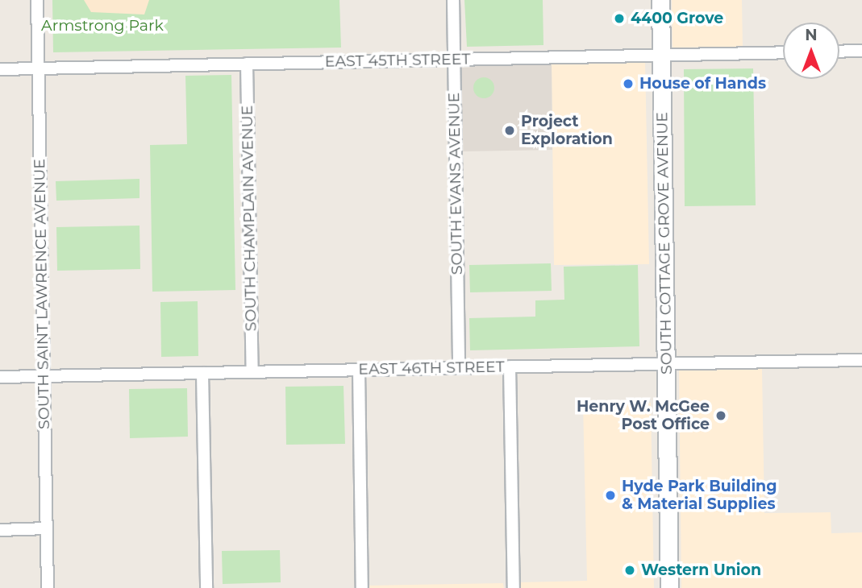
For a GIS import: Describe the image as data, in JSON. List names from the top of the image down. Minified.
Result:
{"streets":{"main road":["SOUTH COTTAGE GROVE AVENUE"],"street":["EAST 45TH STREET","SOUTH EVANS AVENUE","SOUTH CHAMPLAIN AVENUE","SOUTH SAINT LAWRENCE AVENUE","EAST 46TH STREET"]},"crossings":[["EAST 45TH STREET","SOUTH EVANS AVENUE"],["EAST 45TH STREET","SOUTH CHAMPLAIN AVENUE"],["EAST 45TH STREET","SOUTH COTTAGE GROVE AVENUE"],["EAST 45TH STREET","SOUTH SAINT LAWRENCE AVENUE"],["SOUTH EVANS AVENUE","EAST 46TH STREET"],["SOUTH CHAMPLAIN AVENUE","EAST 46TH STREET"],["SOUTH COTTAGE GROVE AVENUE","EAST 46TH STREET"],["SOUTH SAINT LAWRENCE AVENUE","EAST 46TH STREET"]],"parks":["Armstrong Park"],"places":["4400 Grove","House of Hands","Project Exploration","Henry W. McGee Post Office","Hyde Park Building & Material Supplies","Western Union"],"north":"top"}
